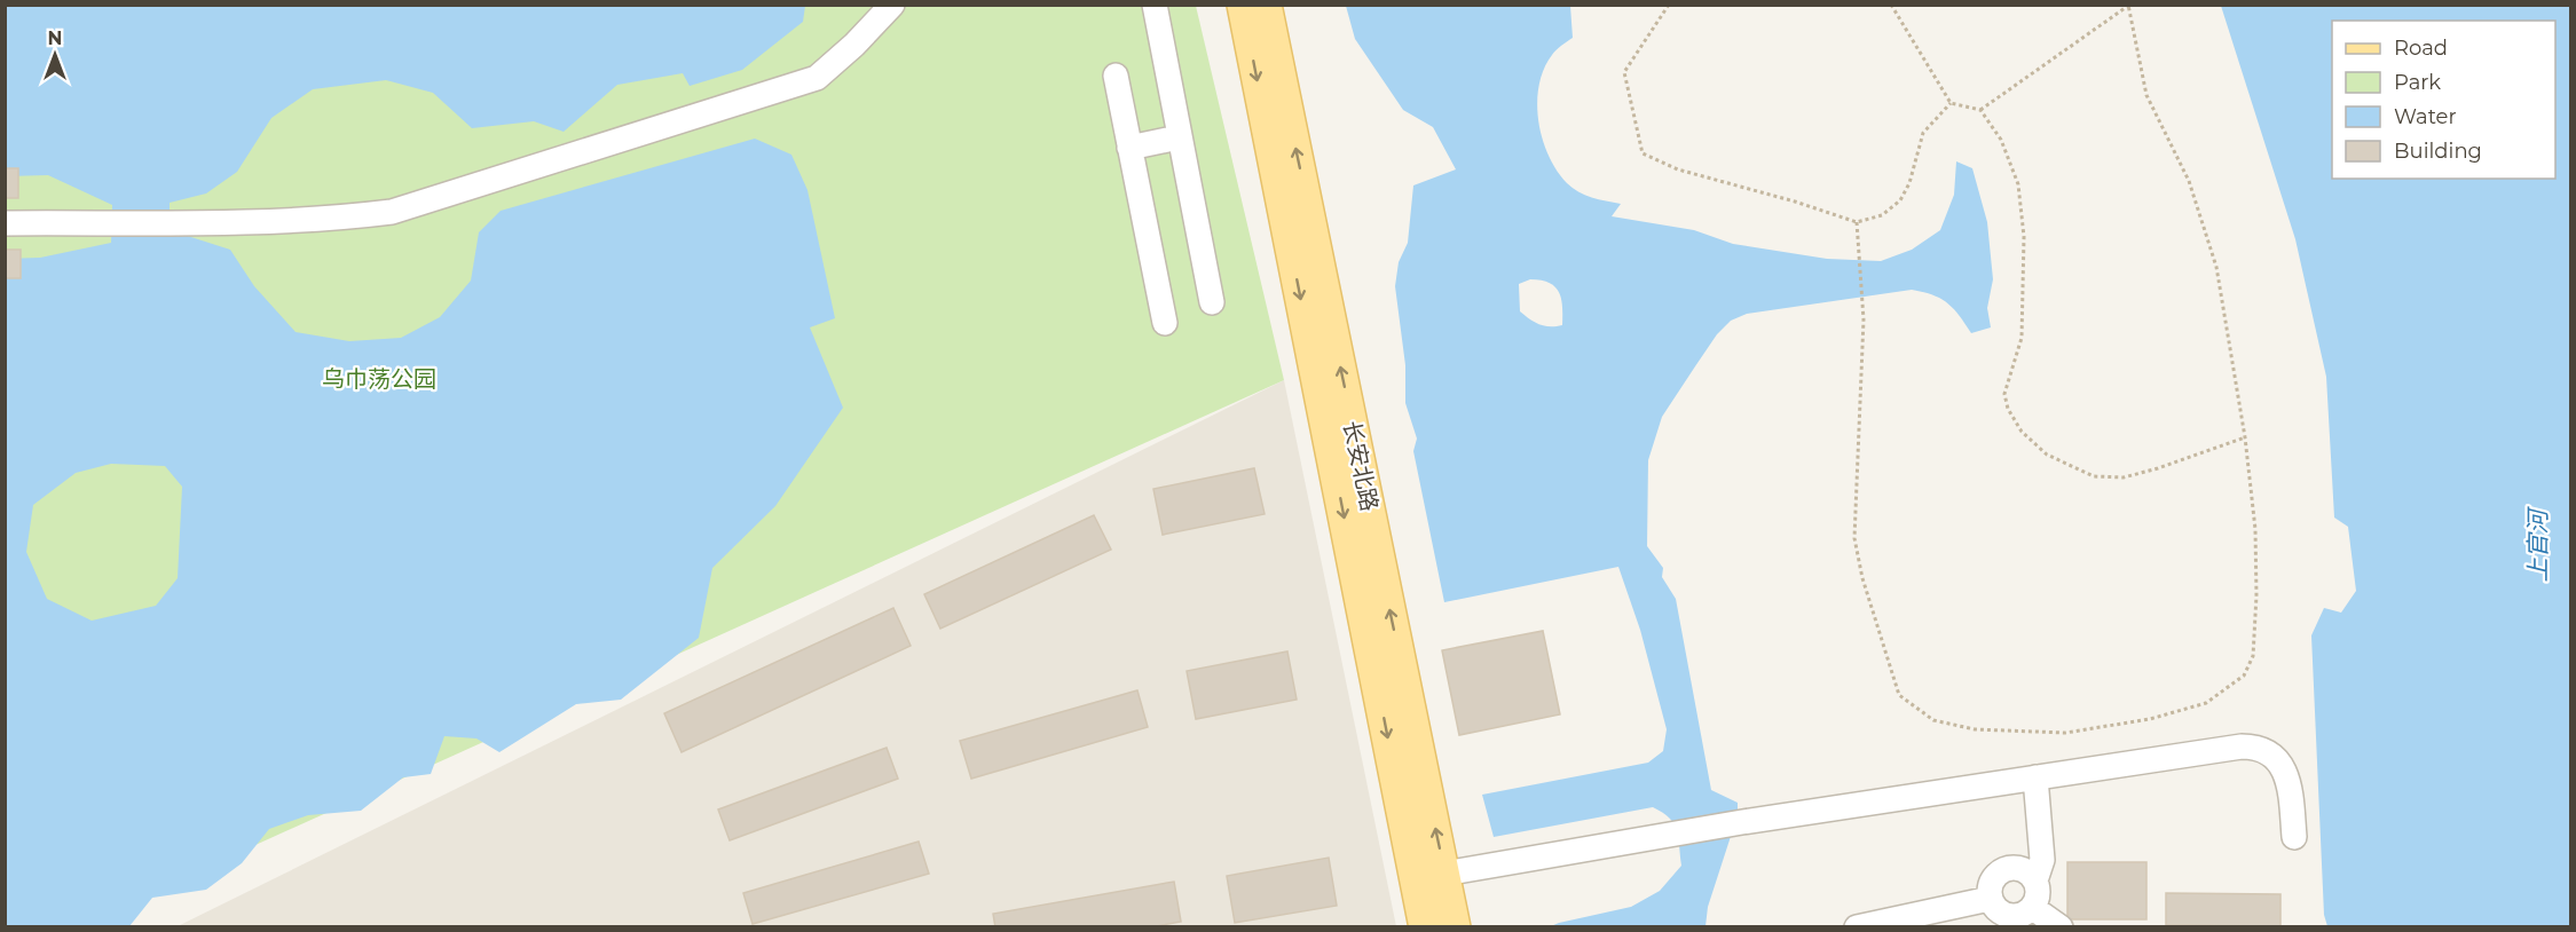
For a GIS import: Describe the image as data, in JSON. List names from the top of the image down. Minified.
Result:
{"streets":{"main road":["长安北路"]},"water":["上官河"],"parks":["乌巾荡公园"],"legend":["Road","Park","Water","Building"],"north":"top"}
